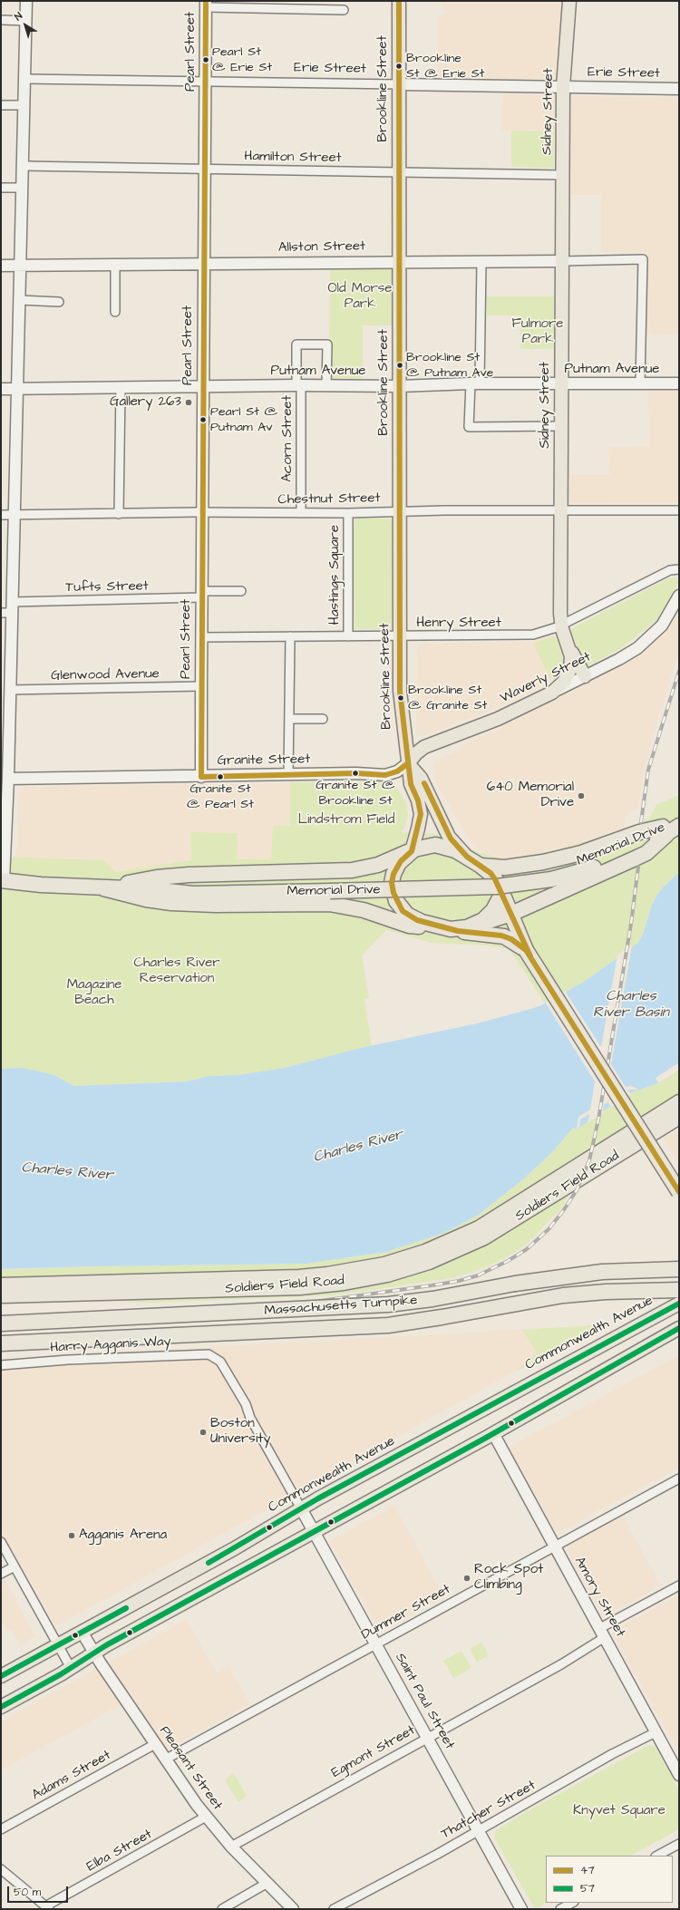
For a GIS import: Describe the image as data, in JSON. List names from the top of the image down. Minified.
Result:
{"streets":{"highway":["Memorial Drive","Soldiers Field Road","Massachusetts Turnpike"],"main road":["Brookline Street","Sidney Street","Waverly Street","Commonwealth Avenue"],"street":["Pearl Street","Erie Street","Hamilton Street","Allston Street","Putnam Avenue","Acorn Street","Chestnut Street","Hastings Square","Tufts Street","Henry Street","Glenwood Avenue","Granite Street","Harry Agganis Way","Amory Street","Dummer Street","Saint Paul Street","Egmont Street","Pleasant Street","Adams Street","Thatcher Street","Elba Street"]},"crossings":[["Pearl Street","Erie Street"],["Pearl Street","Hamilton Street"],["Pearl Street","Allston Street"],["Pearl Street","Putnam Avenue"],["Pearl Street","Chestnut Street"],["Pearl Street","Tufts Street"],["Pearl Street","Henry Street"],["Pearl Street","Glenwood Avenue"],["Pearl Street","Granite Street"],["Erie Street","Brookline Street"],["Erie Street","Sidney Street"],["Brookline Street","Hamilton Street"],["Brookline Street","Allston Street"],["Brookline Street","Putnam Avenue"],["Brookline Street","Chestnut Street"],["Brookline Street","Henry Street"],["Brookline Street","Waverly Street"],["Brookline Street","Granite Street"],["Sidney Street","Hamilton Street"],["Sidney Street","Allston Street"],["Sidney Street","Putnam Avenue"],["Sidney Street","Chestnut Street"],["Sidney Street","Henry Street"],["Sidney Street","Waverly Street"],["Allston Street","Putnam Avenue"],["Putnam Avenue","Acorn Street"],["Acorn Street","Chestnut Street"],["Chestnut Street","Hastings Square"],["Hastings Square","Henry Street"],["Waverly Street","Granite Street"],["Commonwealth Avenue","Harry Agganis Way"],["Commonwealth Avenue","Saint Paul Street"],["Commonwealth Avenue","Pleasant Street"],["Harry Agganis Way","Saint Paul Street"],["Amory Street","Dummer Street"],["Amory Street","Egmont Street"],["Amory Street","Thatcher Street"],["Dummer Street","Saint Paul Street"],["Dummer Street","Pleasant Street"],["Saint Paul Street","Egmont Street"],["Saint Paul Street","Thatcher Street"],["Egmont Street","Pleasant Street"],["Pleasant Street","Adams Street"],["Pleasant Street","Elba Street"]],"water":["Charles River Basin","Charles River"],"parks":["Old Morse Park","Fulmore Park","Lindstrom Field","Charles River Reservation","Magazine Beach","Knyvet Square"],"places":["Pearl St @ Erie St","Brookline St @ Erie St","Brookline St @ Putnam Ave","Gallery 263","Pearl St @ Putnam Av","Brookline St @ Granite St","Granite St @ Brookline St","Granite St @ Pearl St","640 Memorial Drive","Boston University","Agganis Arena","Rock Spot Climbing"],"lines":["transit line 47","transit line 57"],"legend":["47","57"],"scale_bar":"50 m","north":"top left"}
